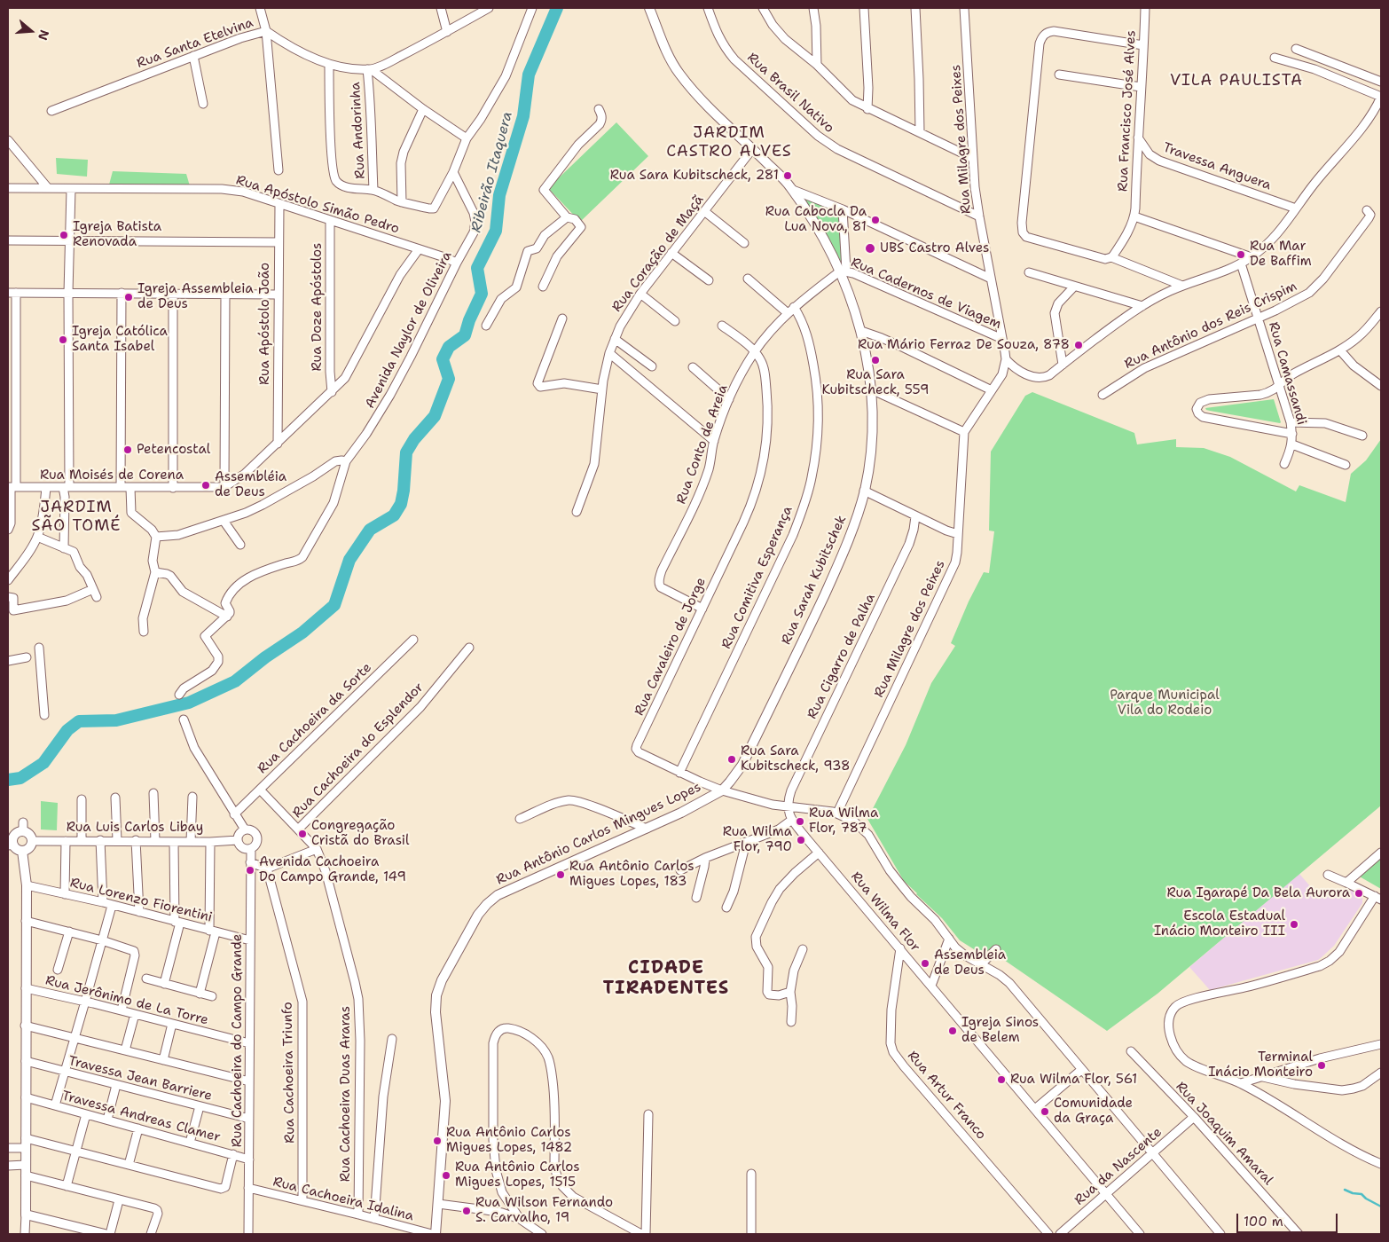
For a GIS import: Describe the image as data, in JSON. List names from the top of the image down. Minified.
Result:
{"streets":{"street":["Rua Santa Etelvina","Rua Brasil Nativo","Rua Francisco José Alves","Rua Andorinha","Rua Milagre dos Peixes","Travessa Anguera","Rua Apóstolo Simão Pedro","Rua Coração de Maçã","Rua Cadernos de Viagem","Rua Doze Apóstolos","Rua Apóstolo João","Rua Antônio dos Reis Crispim","Avenida Naylor de Oliveira","Rua Camassandi","Rua Conto de Areia","Rua Moisés de Corena","Rua Comitiva Esperança","Rua Sarah Kubitschek","Rua Cavaleiro de Jorge","Rua Cigarro de Palha","Rua Cachoeira da Sorte","Rua Cachoeira do Esplendor","Rua Luis Carlos Libay","Rua Antônio Carlos Mingues Lopes","Rua Lorenzo Fiorentini","Rua Wilma Flor","Rua Jerônimo de La Torre","Rua Cachoeira do Campo Grande","Rua Cachoeira Triunfo","Travessa Jean Barriere","Rua Cachoeira Duas Araras","Rua Artur Franco","Travessa Andreas Clamer","Rua Joaquim Amaral","Rua da Nascente","Rua Cachoeira Idalina"]},"crossings":[["Rua Santa Etelvina","Rua Andorinha"],["Rua Brasil Nativo","Rua Milagre dos Peixes"],["Rua Francisco José Alves","Travessa Anguera"],["Rua Milagre dos Peixes","Rua Cadernos de Viagem"],["Rua Milagre dos Peixes","Rua Cavaleiro de Jorge"],["Rua Apóstolo Simão Pedro","Rua Doze Apóstolos"],["Rua Apóstolo Simão Pedro","Rua Apóstolo João"],["Rua Apóstolo Simão Pedro","Avenida Naylor de Oliveira"],["Rua Apóstolo Simão Pedro","Rua Moisés de Corena"],["Rua Coração de Maçã","Rua Sarah Kubitschek"],["Rua Cadernos de Viagem","Rua Conto de Areia"],["Rua Cadernos de Viagem","Rua Sarah Kubitschek"],["Rua Doze Apóstolos","Rua Moisés de Corena"],["Rua Apóstolo João","Rua Moisés de Corena"],["Rua Antônio dos Reis Crispim","Rua Camassandi"],["Rua Conto de Areia","Rua Comitiva Esperança"],["Rua Conto de Areia","Rua Sarah Kubitschek"],["Rua Conto de Areia","Rua Cavaleiro de Jorge"],["Rua Comitiva Esperança","Rua Cavaleiro de Jorge"],["Rua Sarah Kubitschek","Rua Cavaleiro de Jorge"],["Rua Sarah Kubitschek","Rua Antônio Carlos Mingues Lopes"],["Rua Cavaleiro de Jorge","Rua Cigarro de Palha"],["Rua Cavaleiro de Jorge","Rua Antônio Carlos Mingues Lopes"],["Rua Cavaleiro de Jorge","Rua Wilma Flor"],["Rua Cigarro de Palha","Rua Wilma Flor"],["Rua Cachoeira da Sorte","Rua Cachoeira Duas Araras"],["Rua Cachoeira do Esplendor","Rua Cachoeira Duas Araras"],["Rua Luis Carlos Libay","Rua Cachoeira do Campo Grande"],["Rua Antônio Carlos Mingues Lopes","Rua Cachoeira Idalina"],["Rua Lorenzo Fiorentini","Rua Cachoeira do Campo Grande"],["Rua Wilma Flor","Rua Artur Franco"],["Rua Wilma Flor","Rua da Nascente"],["Rua Jerônimo de La Torre","Rua Cachoeira do Campo Grande"],["Rua Cachoeira do Campo Grande","Travessa Jean Barriere"],["Rua Cachoeira do Campo Grande","Travessa Andreas Clamer"],["Rua Cachoeira do Campo Grande","Rua Cachoeira Idalina"],["Rua Cachoeira Triunfo","Rua Cachoeira Idalina"],["Rua Cachoeira Duas Araras","Rua Cachoeira Idalina"],["Rua Joaquim Amaral","Rua da Nascente"]],"districts":["VILA PAULISTA","JARDIM CASTRO ALVES","JARDIM SÃO TOMÉ","CIDADE TIRADENTES"],"water":["Ribeirão Itaquera"],"parks":["Parque Municipal Vila do Rodeio"],"places":["Rua Sara Kubitscheck, 281","Rua Cabocla Da Lua Nova, 81","Igreja Batista Renovada","UBS Castro Alves","Rua Mar De Baffim","Igreja Assembleia de Deus","Igreja Católica Santa Isabel","Rua Mário Ferraz De Souza, 878","Rua Sara Kubitscheck, 559","Petencostal","Assembléia de Deus","Rua Sara Kubitscheck, 938","Rua Wilma Flor, 787","Congregação Cristã do Brasil","Rua Wilma Flor, 790","Avenida Cachoeira Do Campo Grande, 149","Rua Antônio Carlos Migues Lopes, 183","Rua Igarapé Da Bela Aurora","Escola Estadual Inácio Monteiro III","Assembleia de Deus","Igreja Sinos de Belem","Terminal Inácio Monteiro","Rua Wilma Flor, 561","Comunidade da Graça","Rua Antônio Carlos Migues Lopes, 1482","Rua Antônio Carlos Migues Lopes, 1515","Rua Wilson Fernando S. Carvalho, 19"],"scale_bar":"100 m","north":"right"}
